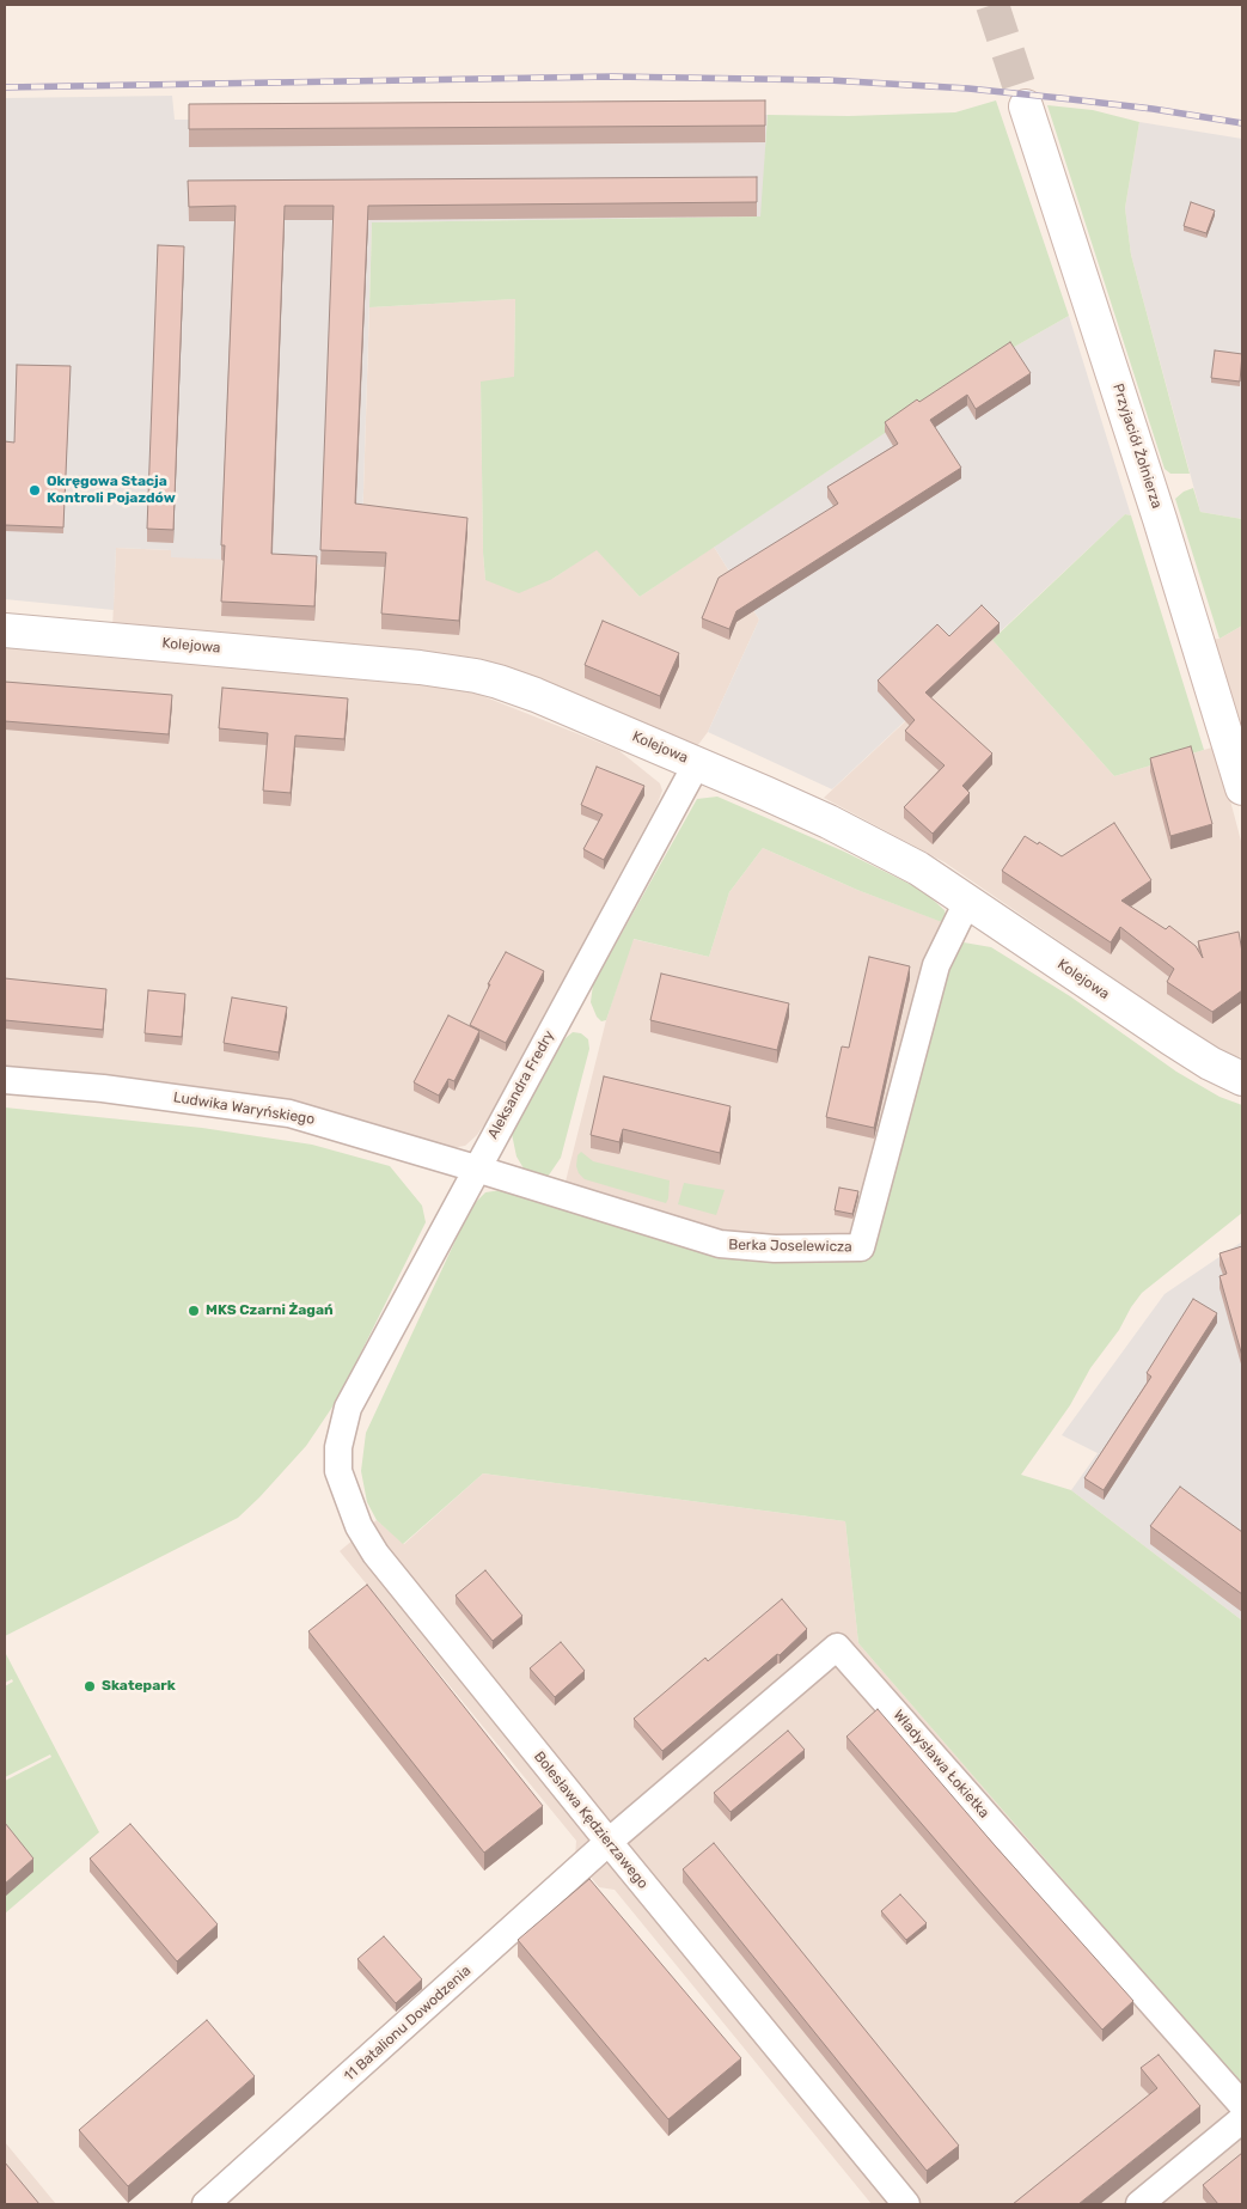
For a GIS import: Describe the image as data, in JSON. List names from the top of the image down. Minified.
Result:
{"streets":{"street":["Przyjaciół Żołnierza","Kolejowa","Aleksandra Fredry","Ludwika Waryńskiego","Berka Joselewicza","Władysława Łokietka","Bolesława Kędzierzawego","11 Batalionu Dowodzenia"]},"crossings":[["Kolejowa","Aleksandra Fredry"],["Kolejowa","Berka Joselewicza"],["Aleksandra Fredry","Ludwika Waryńskiego"],["Aleksandra Fredry","Berka Joselewicza"],["Aleksandra Fredry","Bolesława Kędzierzawego"],["Ludwika Waryńskiego","Berka Joselewicza"],["Władysława Łokietka","Bolesława Kędzierzawego"],["Władysława Łokietka","11 Batalionu Dowodzenia"],["Bolesława Kędzierzawego","11 Batalionu Dowodzenia"]],"places":["Okręgowa Stacja Kontroli Pojazdów","MKS Czarni Żagań","Skatepark"]}
